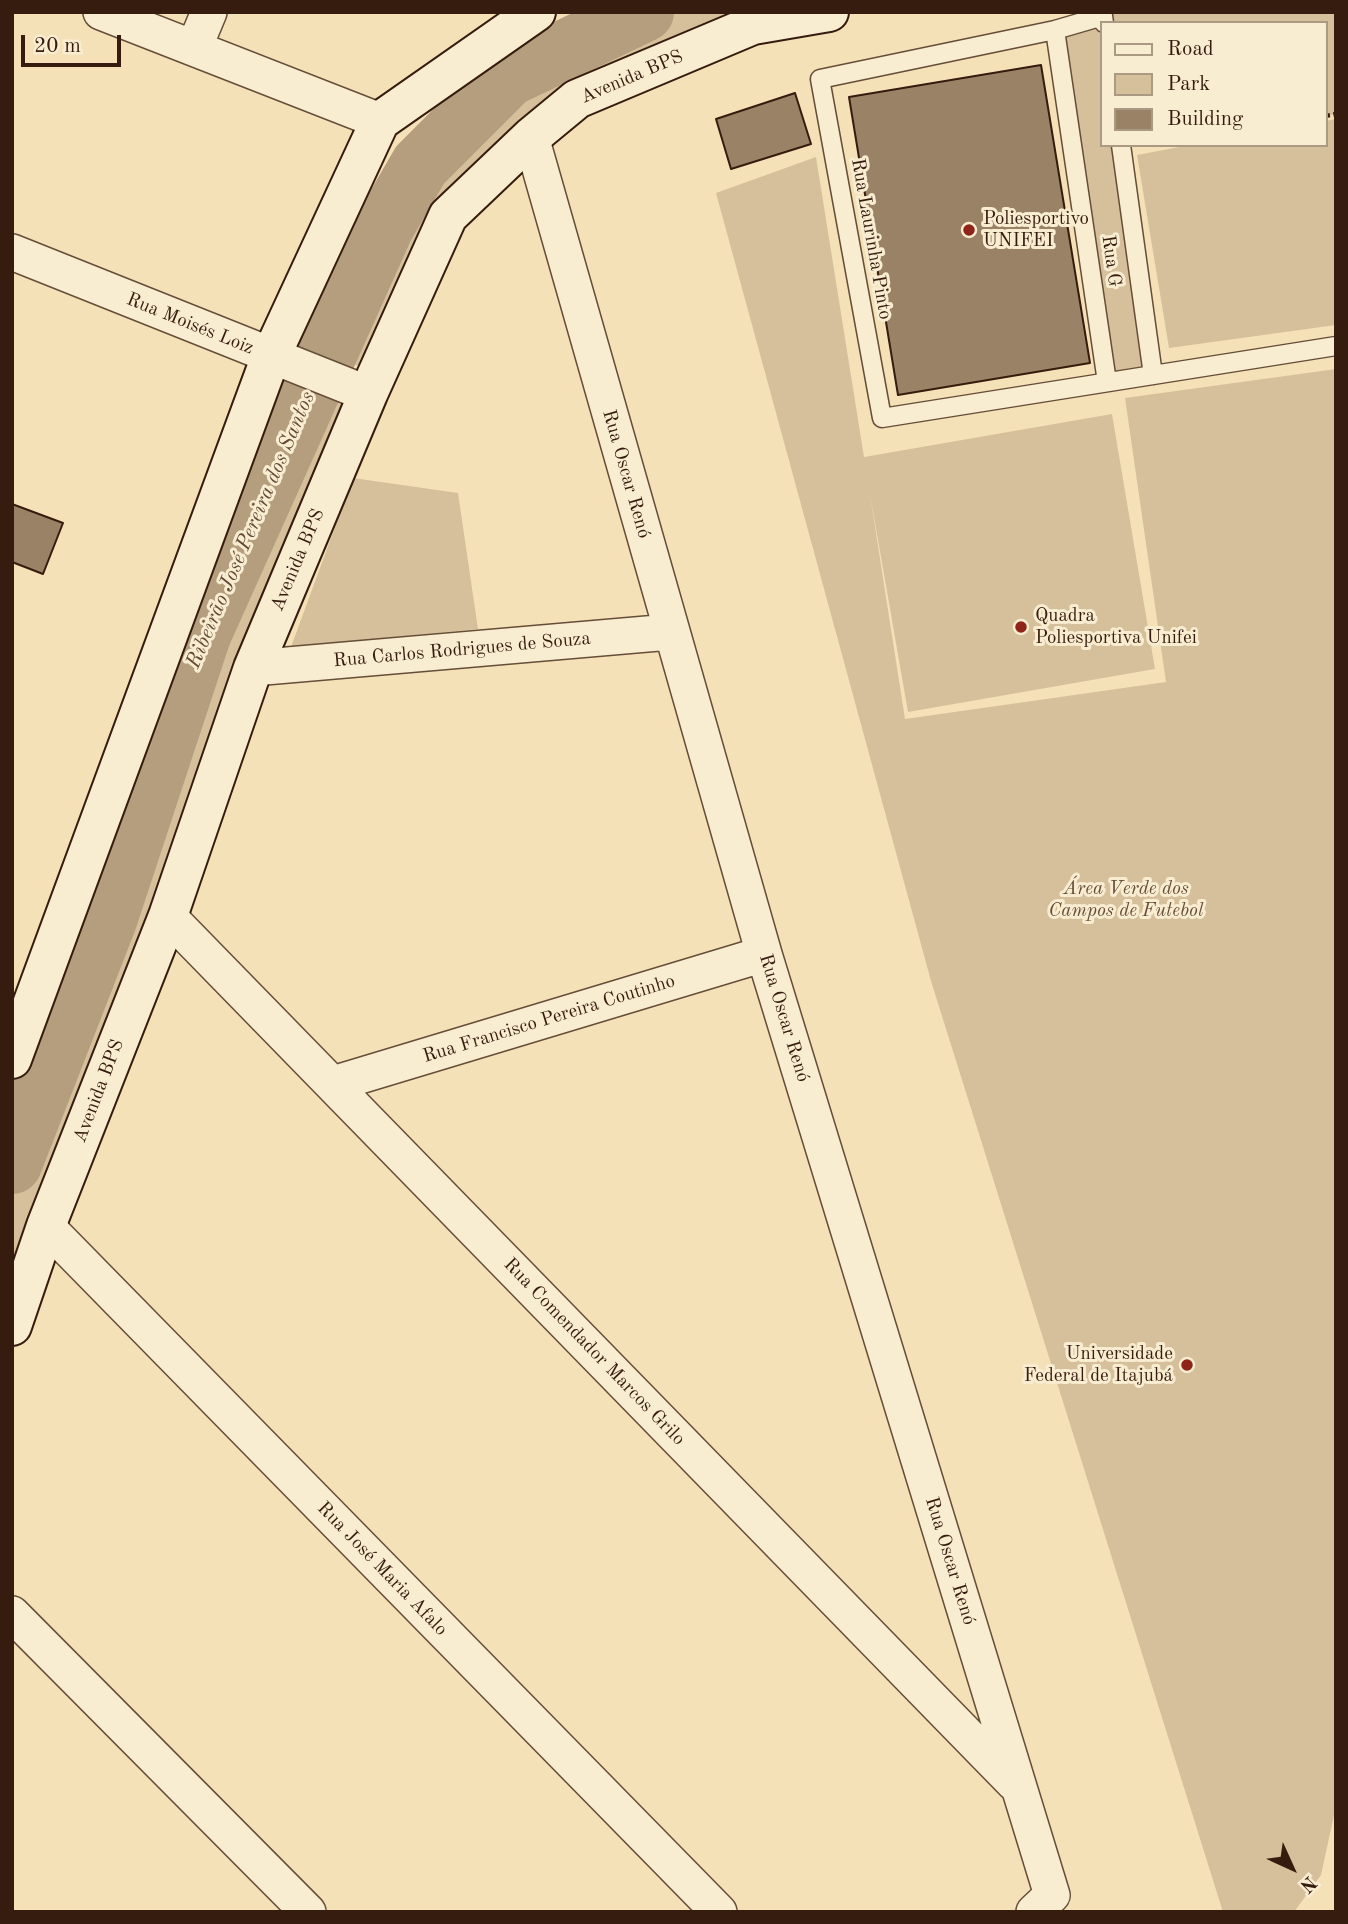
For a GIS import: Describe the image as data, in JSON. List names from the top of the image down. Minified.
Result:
{"streets":{"main road":["Avenida BPS"],"street":["Rua Moisés Loiz","Rua Oscar Renó","Rua Carlos Rodrigues de Souza","Rua Francisco Pereira Coutinho","Rua Comendador Marcos Grilo","Rua José Maria Afalo"],"lane":["Rua Laurinha Pinto","Rua G"]},"crossings":[["Avenida BPS","Rua Moisés Loiz"],["Avenida BPS","Rua Oscar Renó"],["Avenida BPS","Rua Carlos Rodrigues de Souza"],["Avenida BPS","Rua Comendador Marcos Grilo"],["Avenida BPS","Rua José Maria Afalo"],["Rua Laurinha Pinto","Rua G"],["Rua Oscar Renó","Rua Carlos Rodrigues de Souza"],["Rua Oscar Renó","Rua Francisco Pereira Coutinho"],["Rua Oscar Renó","Rua Comendador Marcos Grilo"],["Rua Francisco Pereira Coutinho","Rua Comendador Marcos Grilo"]],"water":["Ribeirão José Pereira dos Santos"],"parks":["Área Verde dos Campos de Futebol"],"places":["Poliesportivo UNIFEI","Quadra Poliesportiva Unifei","Universidade Federal de Itajubá"],"legend":["Road","Park","Building"],"scale_bar":"20 m","north":"bottom right"}
